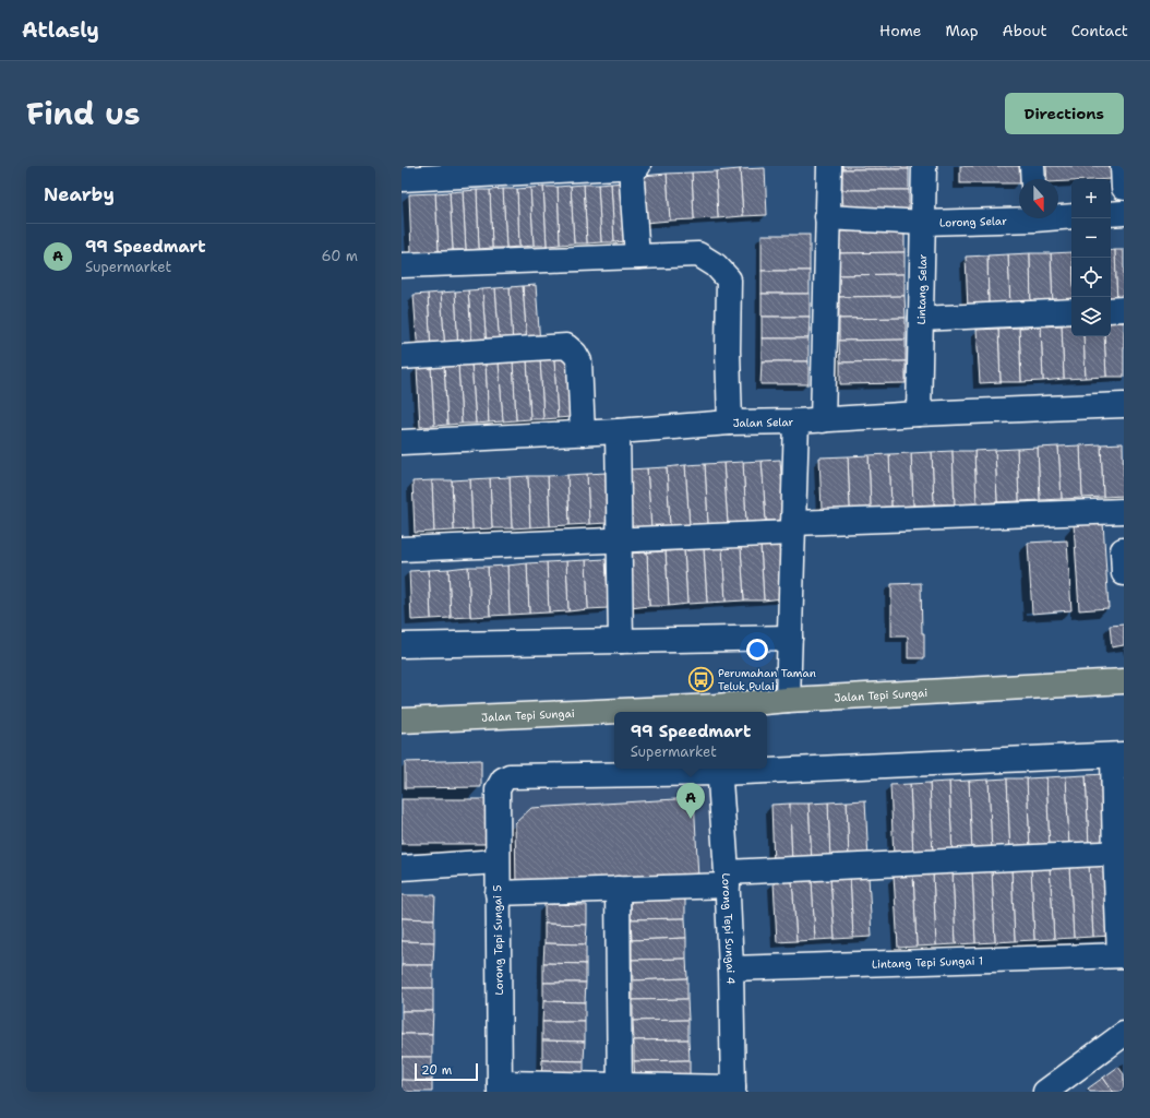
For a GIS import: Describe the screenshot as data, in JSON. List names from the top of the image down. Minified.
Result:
{"streets":{"main road":["Jalan Tepi Sungai"],"street":["Lorong Selar","Lintang Selar","Jalan Selar","Lorong Tepi Sungai 4","Lorong Tepi Sungai 5","Lintang Tepi Sungai 1"]},"crossings":[["Lorong Selar","Lintang Selar"],["Lintang Selar","Jalan Selar"],["Lorong Tepi Sungai 4","Lorong Tepi Sungai 5"],["Lorong Tepi Sungai 4","Lintang Tepi Sungai 1"]],"places":{"bus stop":["Perumahan Taman Teluk Pulai"]},"scale_bar":"20 m","north":"bottom","page":{"header":"Atlasly","nav":["Home","Map","About","Contact"],"title":"Find us","buttons":"Directions","heading":"Nearby","map_buttons":["+","−"],"list":[{"mark":"A","name":"99 Speedmart","note":"Supermarket","value":"60 m"}],"popup":["99 Speedmart","Supermarket"],"pins":"A","scale":"20 m"}}
